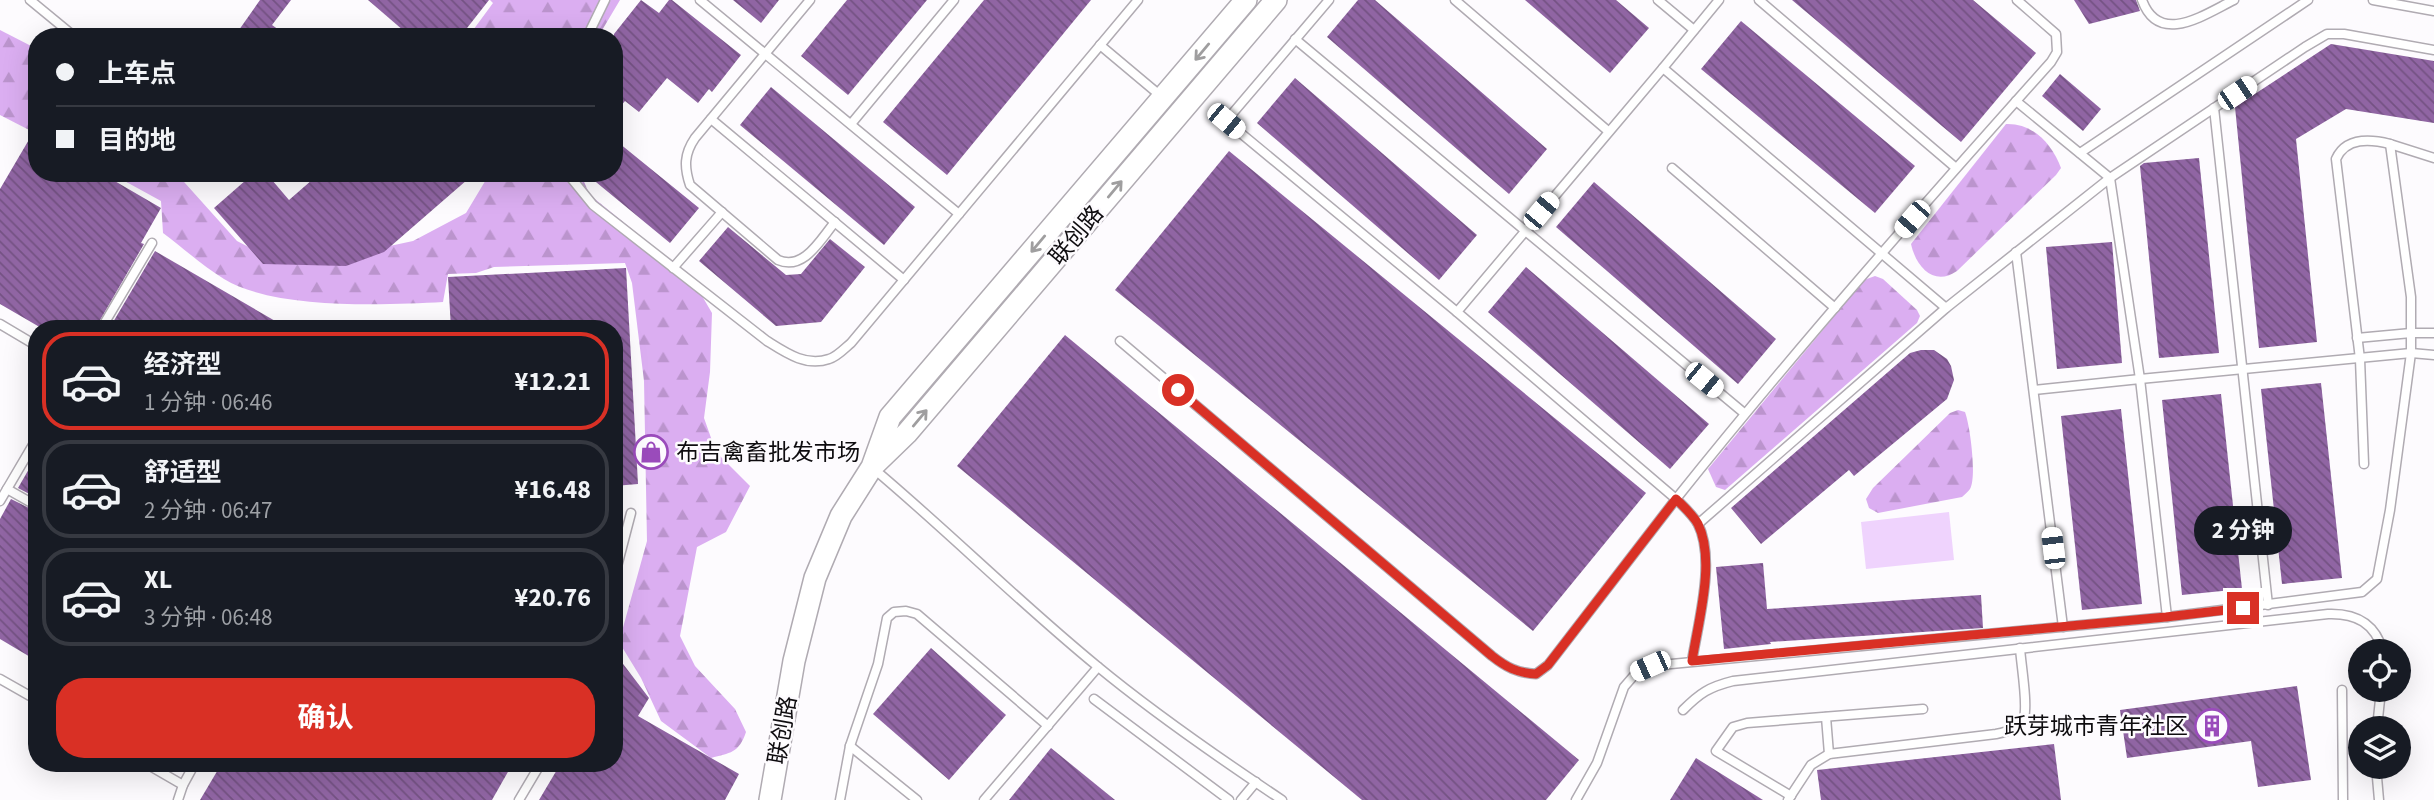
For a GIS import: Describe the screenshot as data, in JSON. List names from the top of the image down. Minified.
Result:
{"streets":{"street":["联创路"]},"places":{"shop":["布吉禽畜批发市场"],"building":["跃芽城市青年社区"]},"page":{"banner":["上车点","目的地"],"list":[{"name":"经济型","note":"1 分钟 · 06:46","value":"¥12.21"},{"name":"舒适型","note":"2 分钟 · 06:47","value":"¥16.48"},{"name":"XL","note":"3 分钟 · 06:48","value":"¥20.76"}],"bubble":"2 分钟","buttons":"确认"}}
